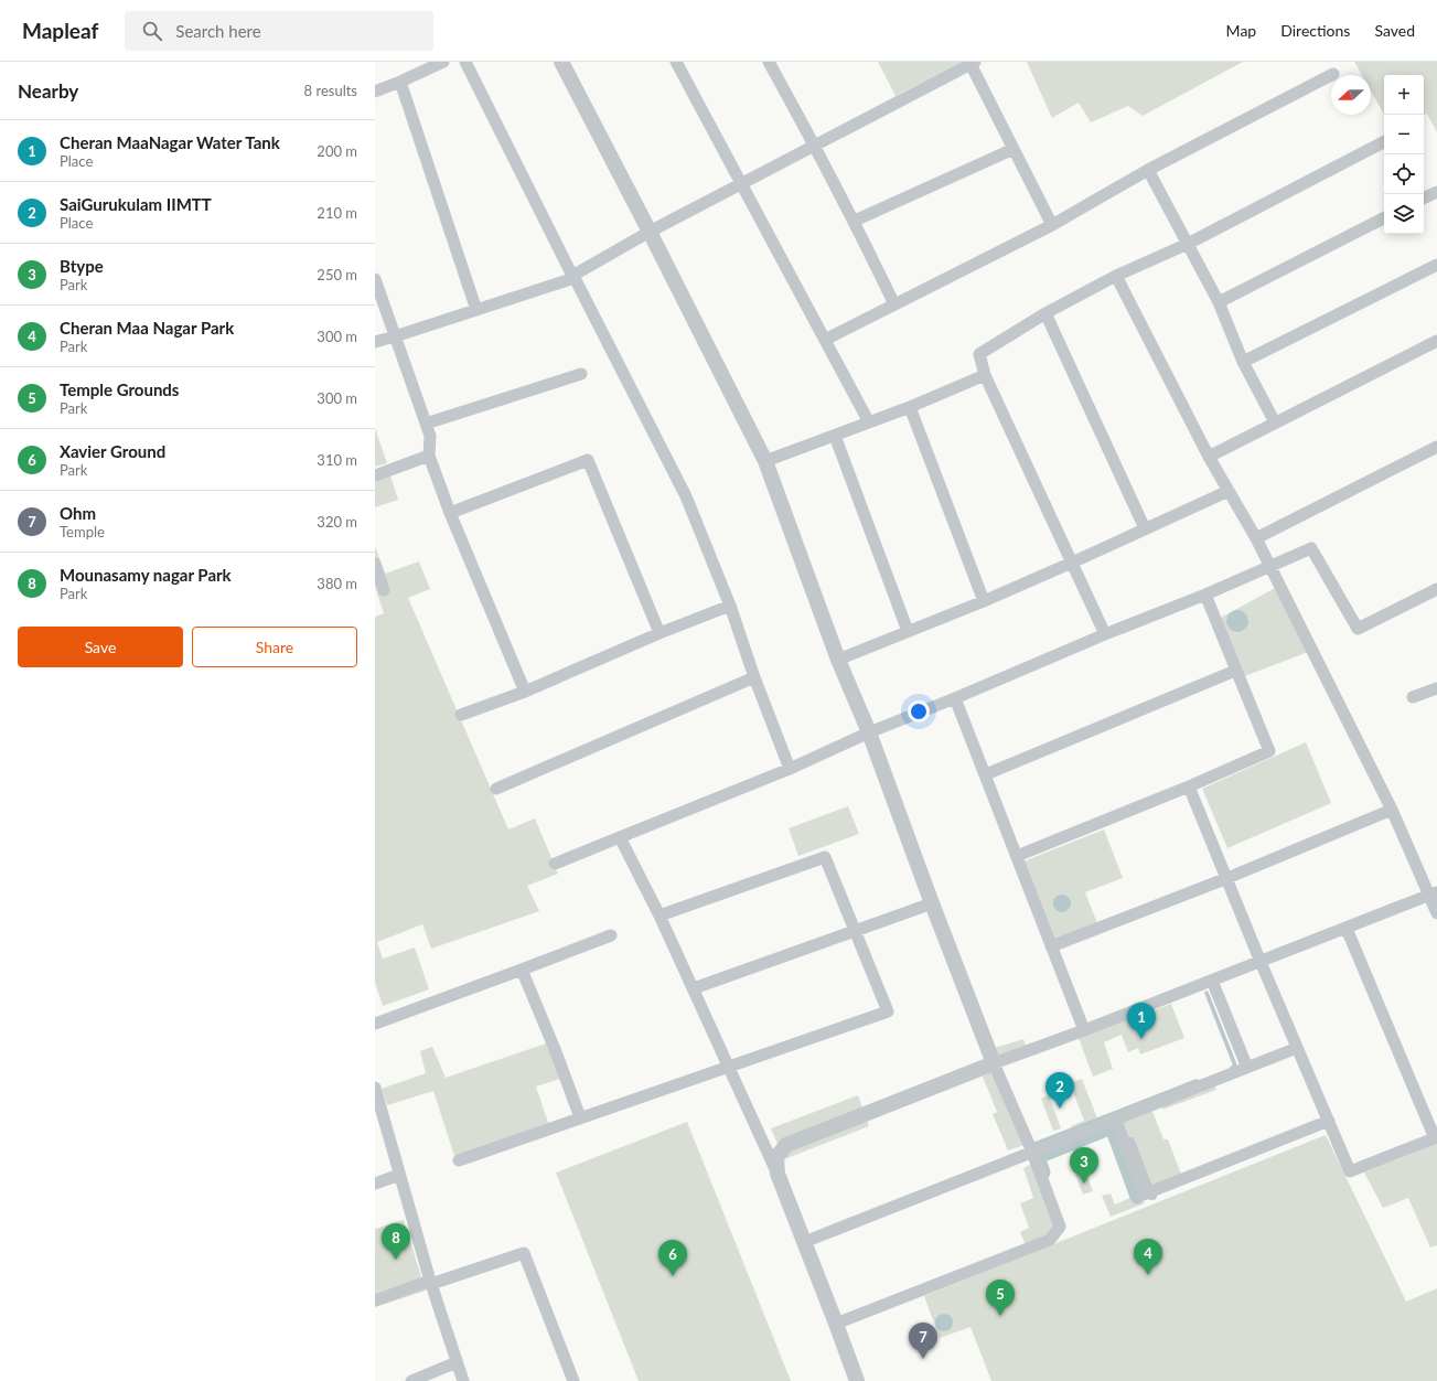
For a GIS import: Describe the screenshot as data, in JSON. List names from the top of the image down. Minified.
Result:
{"north":"left","page":{"header":"Mapleaf","search":"Search here","nav":["Map","Directions","Saved"],"heading":["Nearby","8 results"],"map_buttons":["+","−"],"list":[{"mark":"1","name":"Cheran MaaNagar Water Tank","note":"Place","value":"200 m"},{"mark":"2","name":"SaiGurukulam IIMTT","note":"Place","value":"210 m"},{"mark":"3","name":"Btype","note":"Park","value":"250 m"},{"mark":"4","name":"Cheran Maa Nagar Park","note":"Park","value":"300 m"},{"mark":"5","name":"Temple Grounds","note":"Park","value":"300 m"},{"mark":"6","name":"Xavier Ground","note":"Park","value":"310 m"},{"mark":"7","name":"Ohm","note":"Temple","value":"320 m"},{"mark":"8","name":"Mounasamy nagar Park","note":"Park","value":"380 m"}],"buttons":["Save","Share"],"pins":["1","2","3","8","4","6","5","7"]}}
